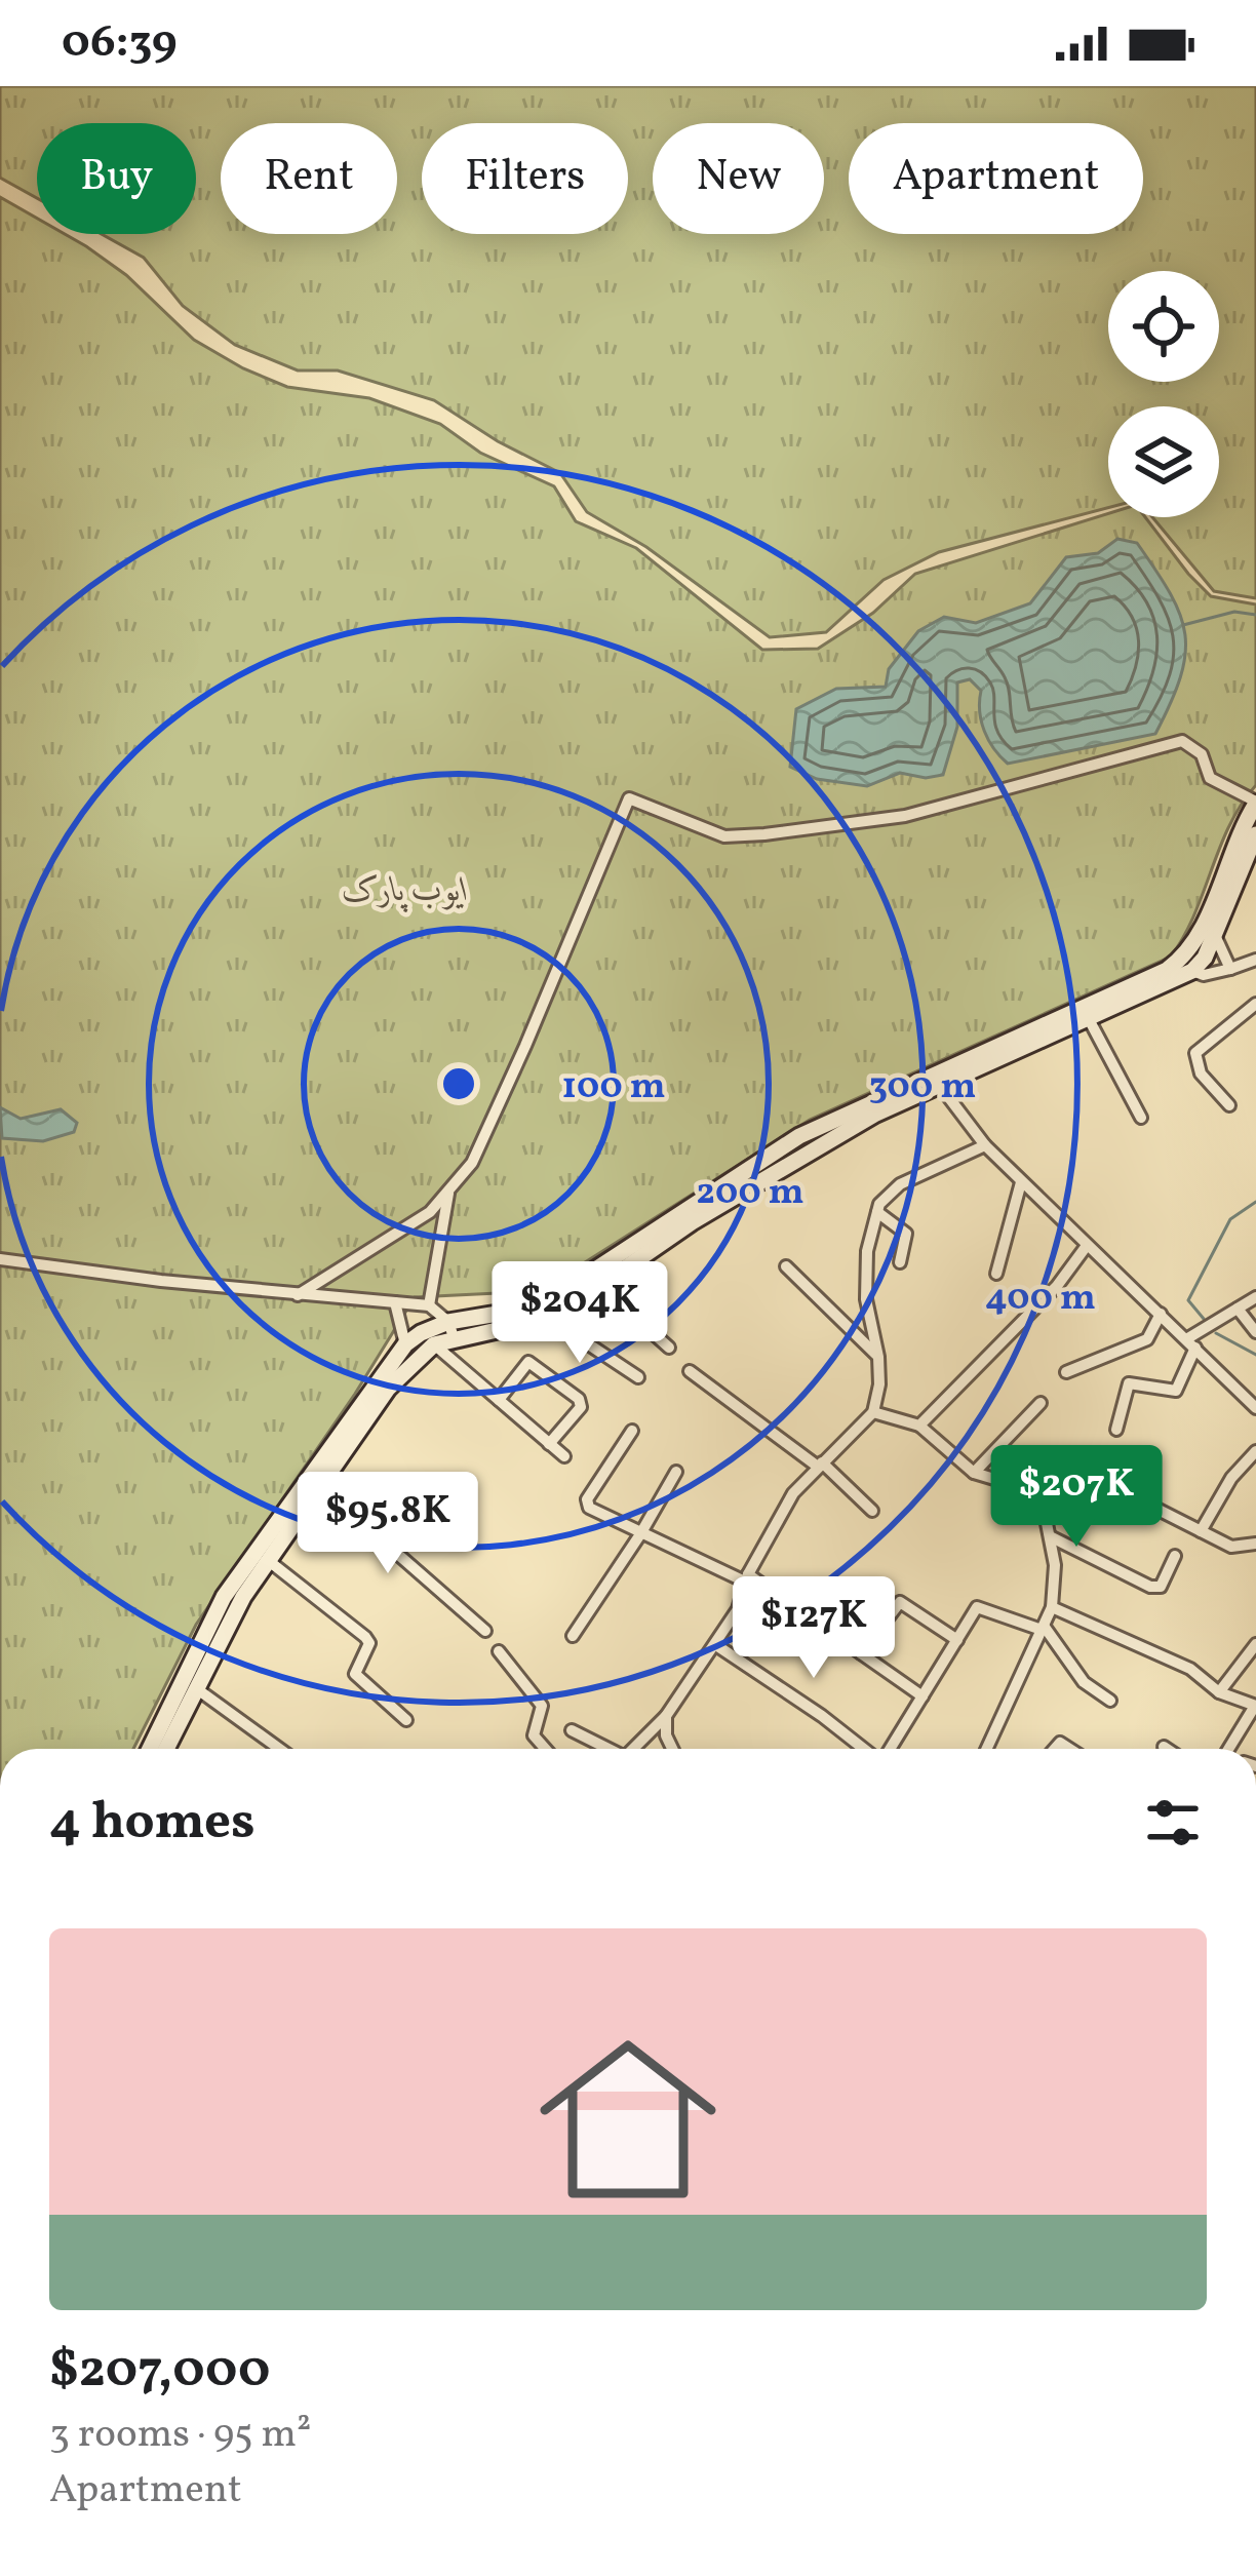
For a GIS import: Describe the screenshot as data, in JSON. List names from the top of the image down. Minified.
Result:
{"parks":["ایوب پارک"],"page":{"status":"06:39","chip":["Buy","Rent","Filters","New","Apartment"],"price":["$204K","$207K","$95.8K","$127K"],"heading":"4 homes","list":[{"name":"$207,000","note":"3 rooms · 95 m² · Apartment"}]},"rings":["100 m","300 m","200 m","400 m"]}
